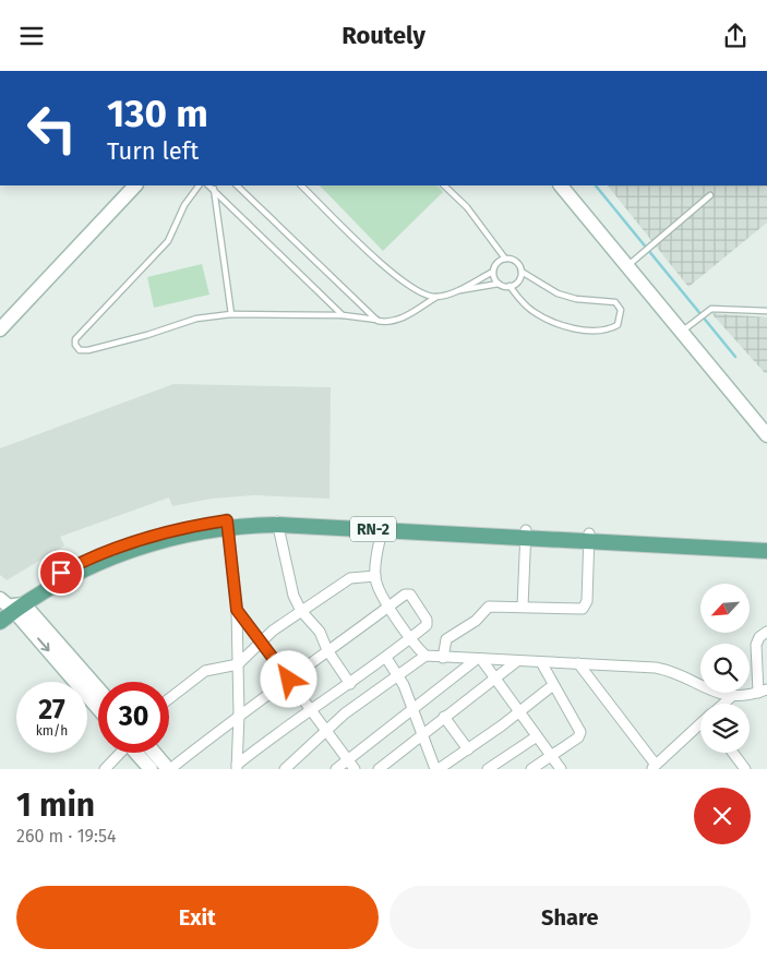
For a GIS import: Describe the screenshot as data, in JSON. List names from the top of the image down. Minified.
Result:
{"streets":{"main road":["RN-2"]},"north":"bottom left","page":{"header":"Routely","turn":["130 m","Turn left"],"speed":"27 km/h","limit":"30","heading":["1 min","260 m · 19:54"],"buttons":["Exit","Share"]}}
